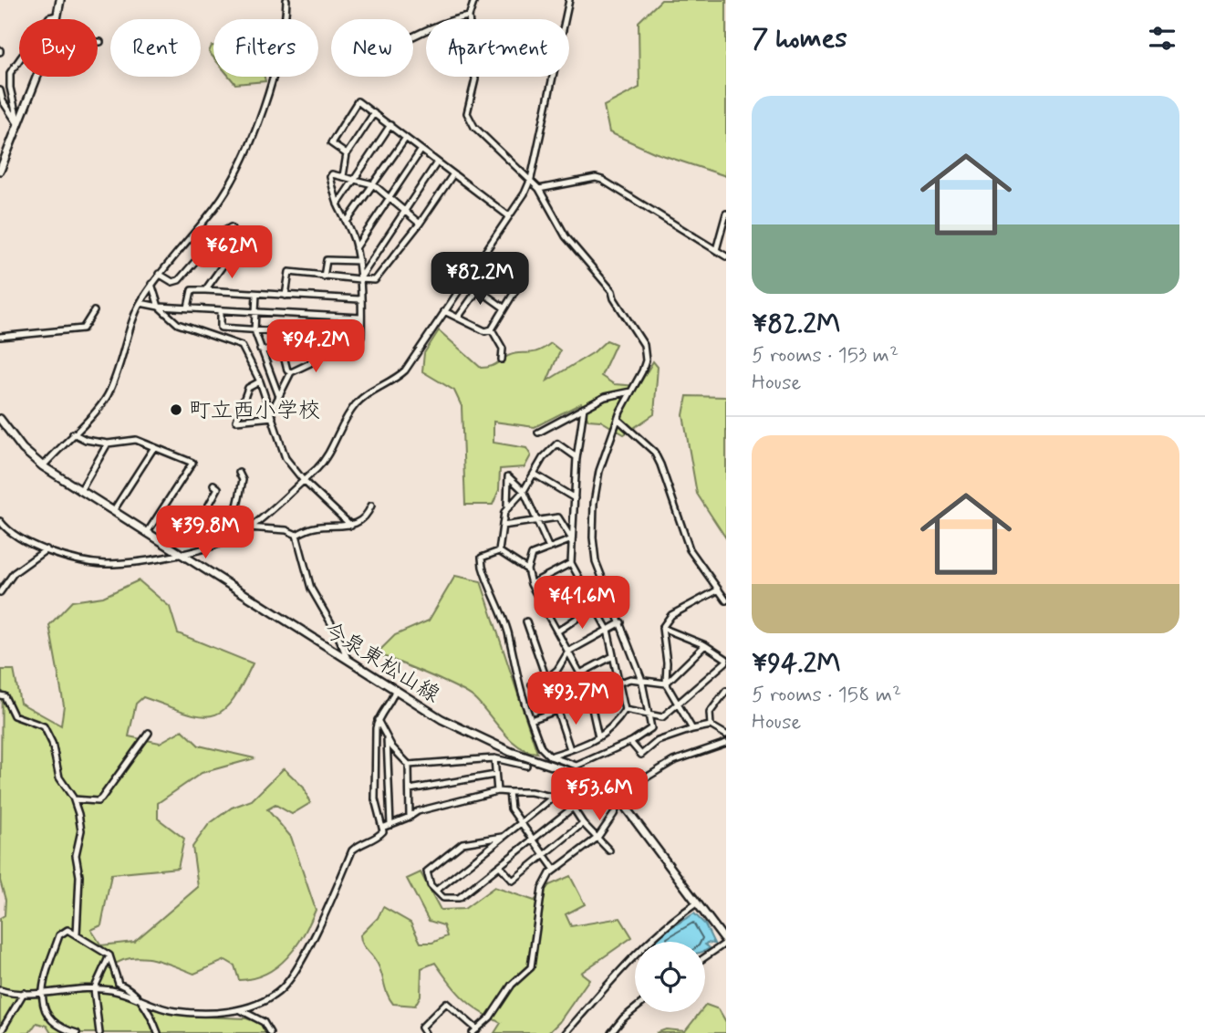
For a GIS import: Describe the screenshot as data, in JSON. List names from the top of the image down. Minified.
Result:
{"streets":{"main road":["今泉東松山線"]},"places":["町立西小学校"],"page":{"heading":"7 homes","chip":["Buy","Rent","Filters","New","Apartment"],"list":[{"name":"¥82.2M","note":"5 rooms · 153 m² · House"},{"name":"¥94.2M","note":"5 rooms · 158 m² · House"}],"price":["¥62M","¥82.2M","¥94.2M","¥39.8M","¥41.6M","¥93.7M","¥53.6M"]}}
